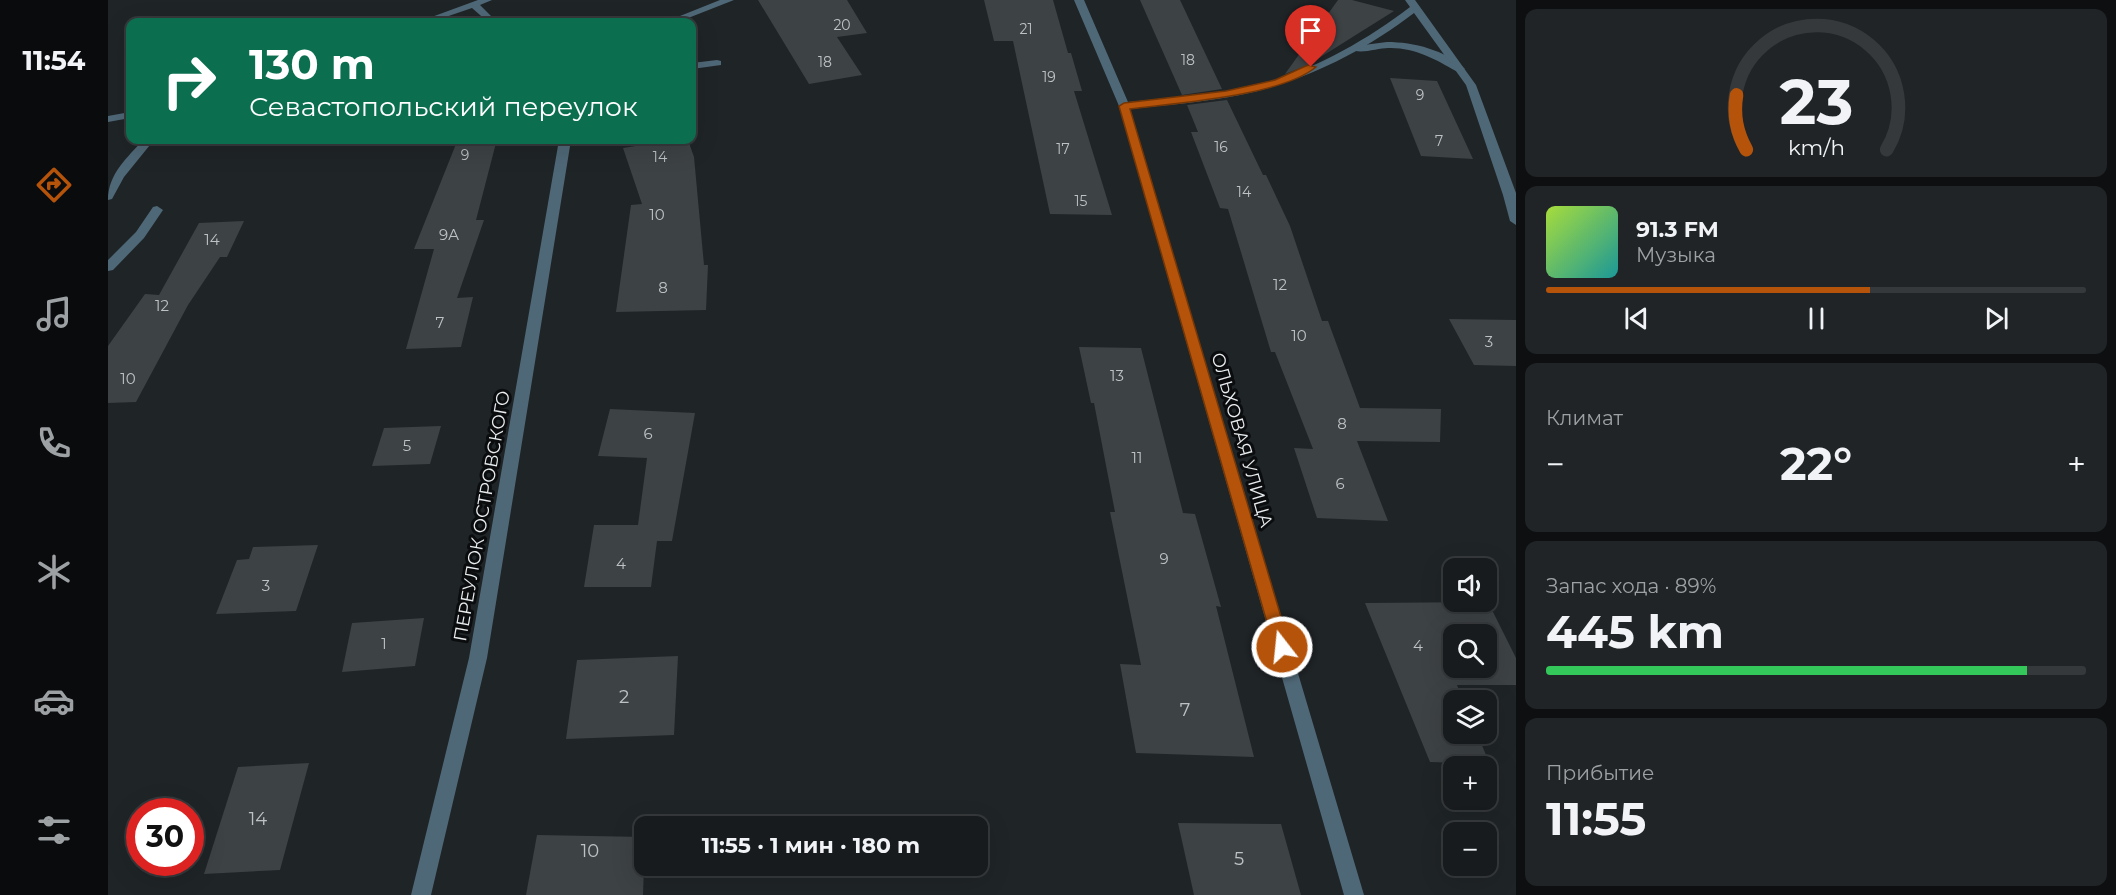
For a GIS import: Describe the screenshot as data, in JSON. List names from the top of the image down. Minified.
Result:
{"streets":{"street":["ОЛЬХОВАЯ УЛИЦА","ПЕРЕУЛОК ОСТРОВСКОГО"]},"house_numbers":["20","21","18","18","19","9","7","16","17","9","14","14","15","10","9А","14","12","8","12","7","10","3","13","10","8","6","5","11","6","9","4","3","1","4","2","7","14","10","5"],"page":{"tabs":"11:54","turn":["130 m","Севастопольский переулок"],"song":["91.3 FM","Музыка"],"tile":["Климат",["Запас хода · 89%","445 km"],["Прибытие","11:55"]],"heat":["−","22°","+"],"map_buttons":["+","−"],"limit":"30","trip":"11:55 · 1 мин · 180 m","gauge":["23","km/h"]}}
